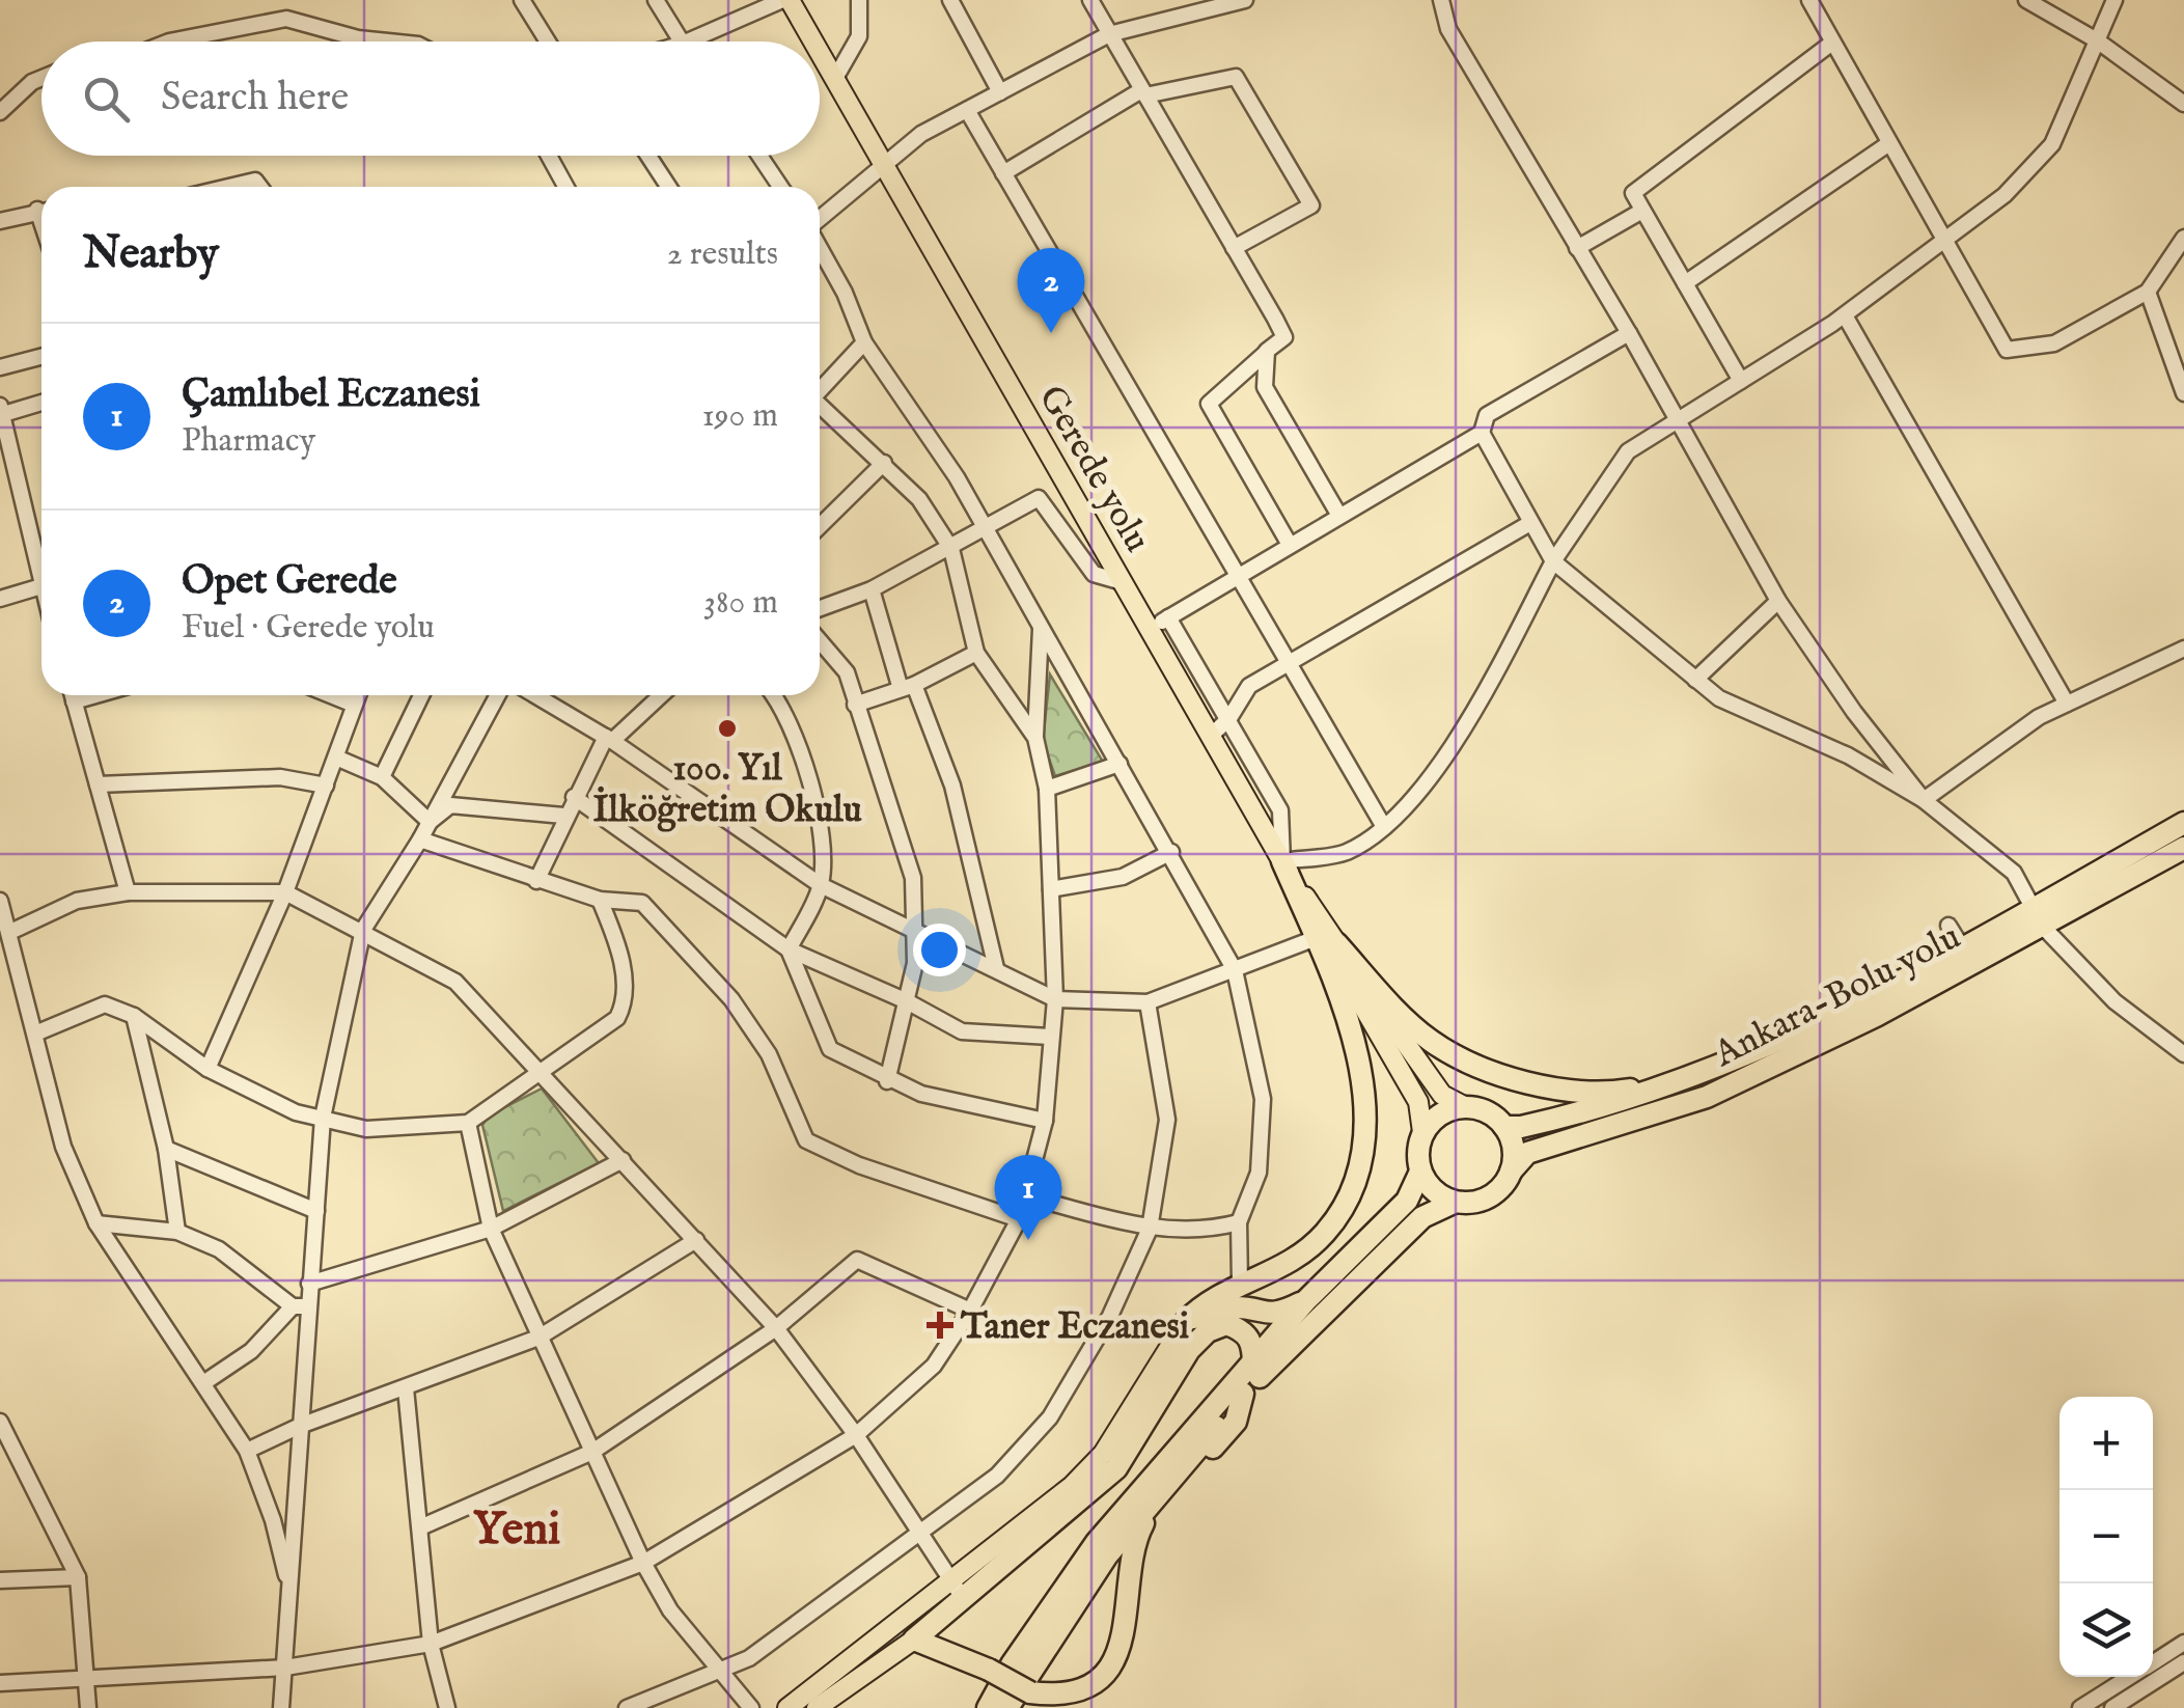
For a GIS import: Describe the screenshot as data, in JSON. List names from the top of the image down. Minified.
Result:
{"streets":{"highway":["Ankara-Bolu yolu"],"main road":["Gerede yolu"]},"districts":["Yeni"],"places":{"other":["100. Yıl İlköğretim Okulu"],"health":["Taner Eczanesi"]},"page":{"search":"Search here","heading":["Nearby","2 results"],"pins":["2","1"],"list":[{"mark":"1","name":"Çamlıbel Eczanesi","note":"Pharmacy","value":"190 m"},{"mark":"2","name":"Opet Gerede","note":"Fuel · Gerede yolu","value":"380 m"}],"map_buttons":["+","−"]}}
